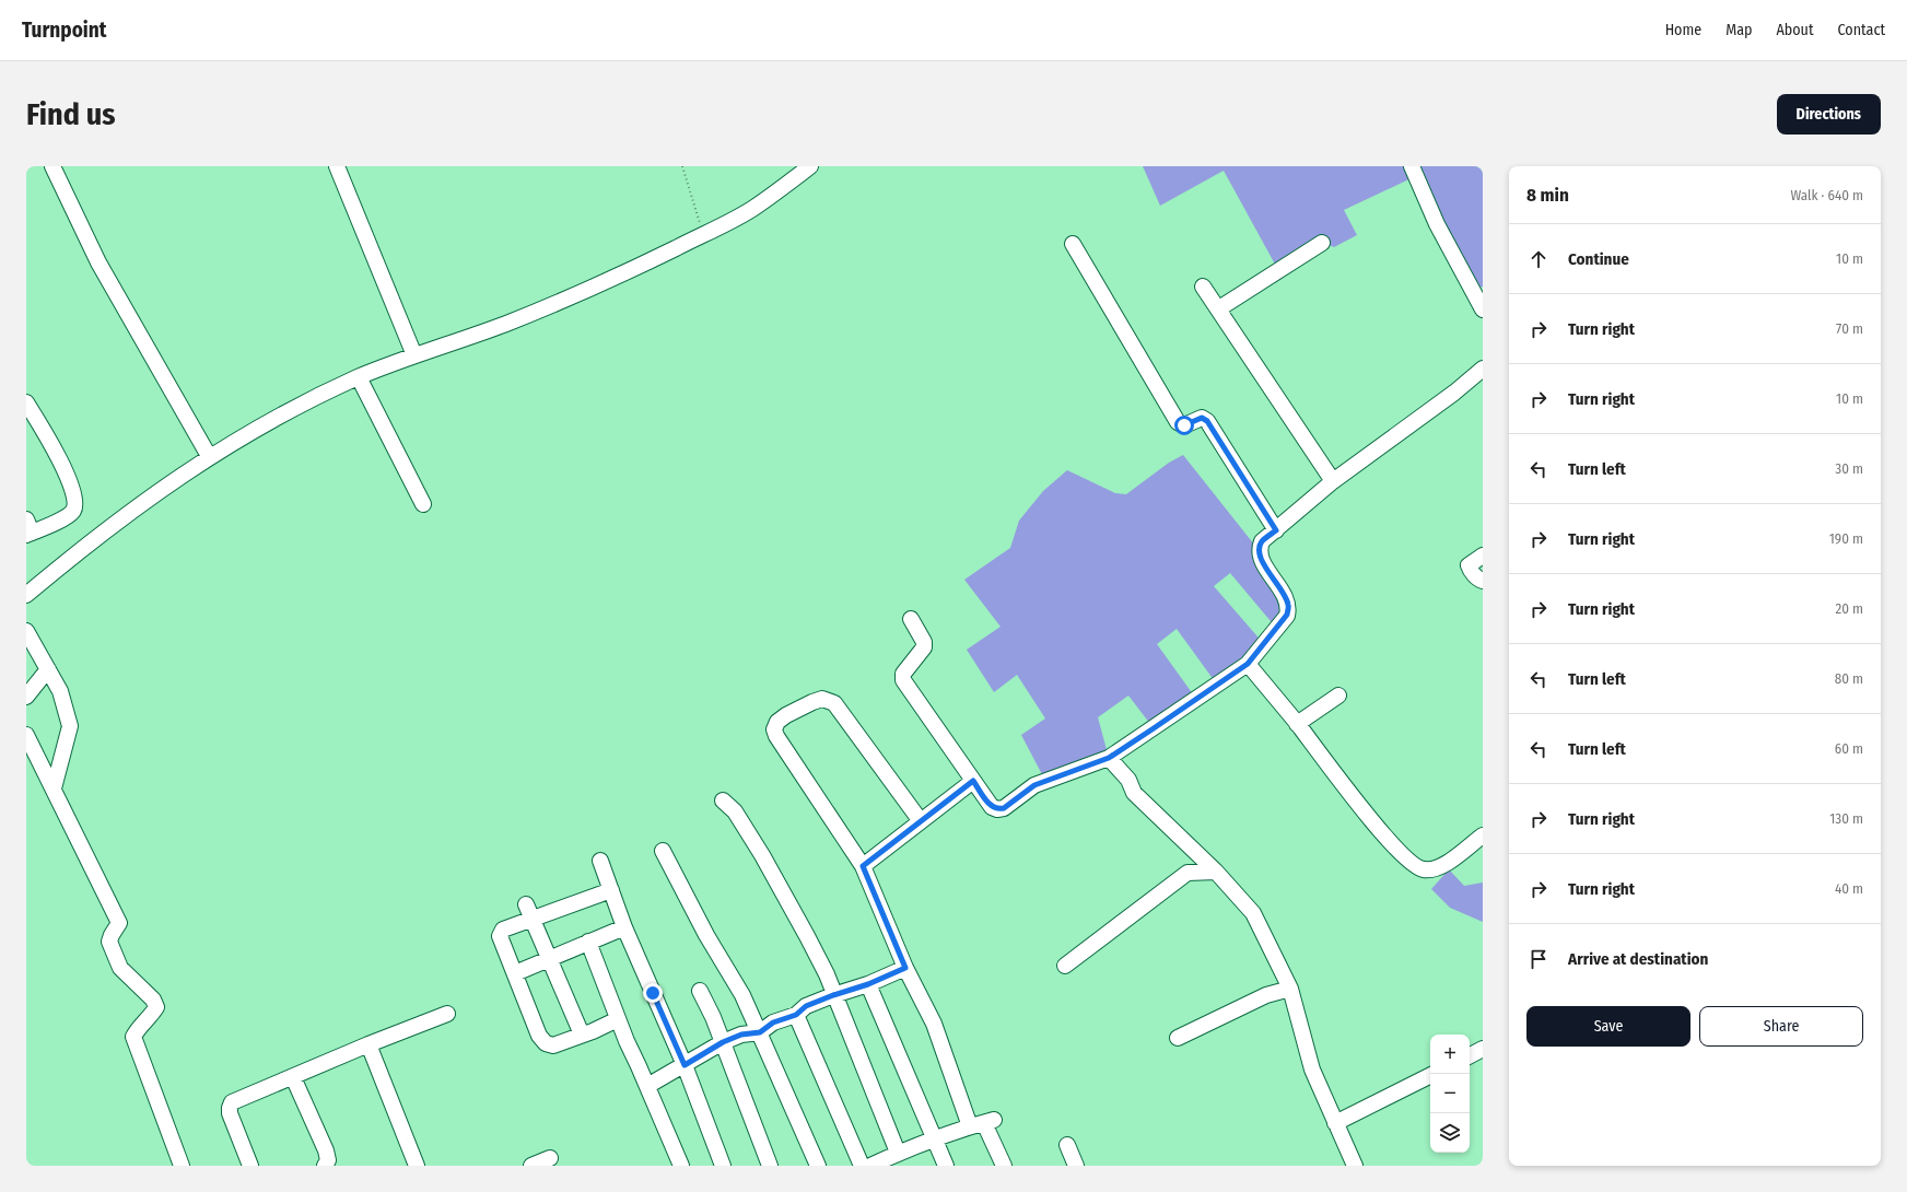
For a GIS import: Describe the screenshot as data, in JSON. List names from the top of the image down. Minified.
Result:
{"page":{"header":"Turnpoint","nav":["Home","Map","About","Contact"],"buttons":["Directions",["Save","Share"]],"title":"Find us","heading":["8 min","Walk · 640 m"],"list":[["Continue","10 m"],["Turn right","70 m"],["Turn right","10 m"],["Turn left","30 m"],["Turn right","190 m"],["Turn right","20 m"],["Turn left","80 m"],["Turn left","60 m"],["Turn right","130 m"],["Turn right","40 m"],"Arrive at destination"],"map_buttons":["+","−"]}}
